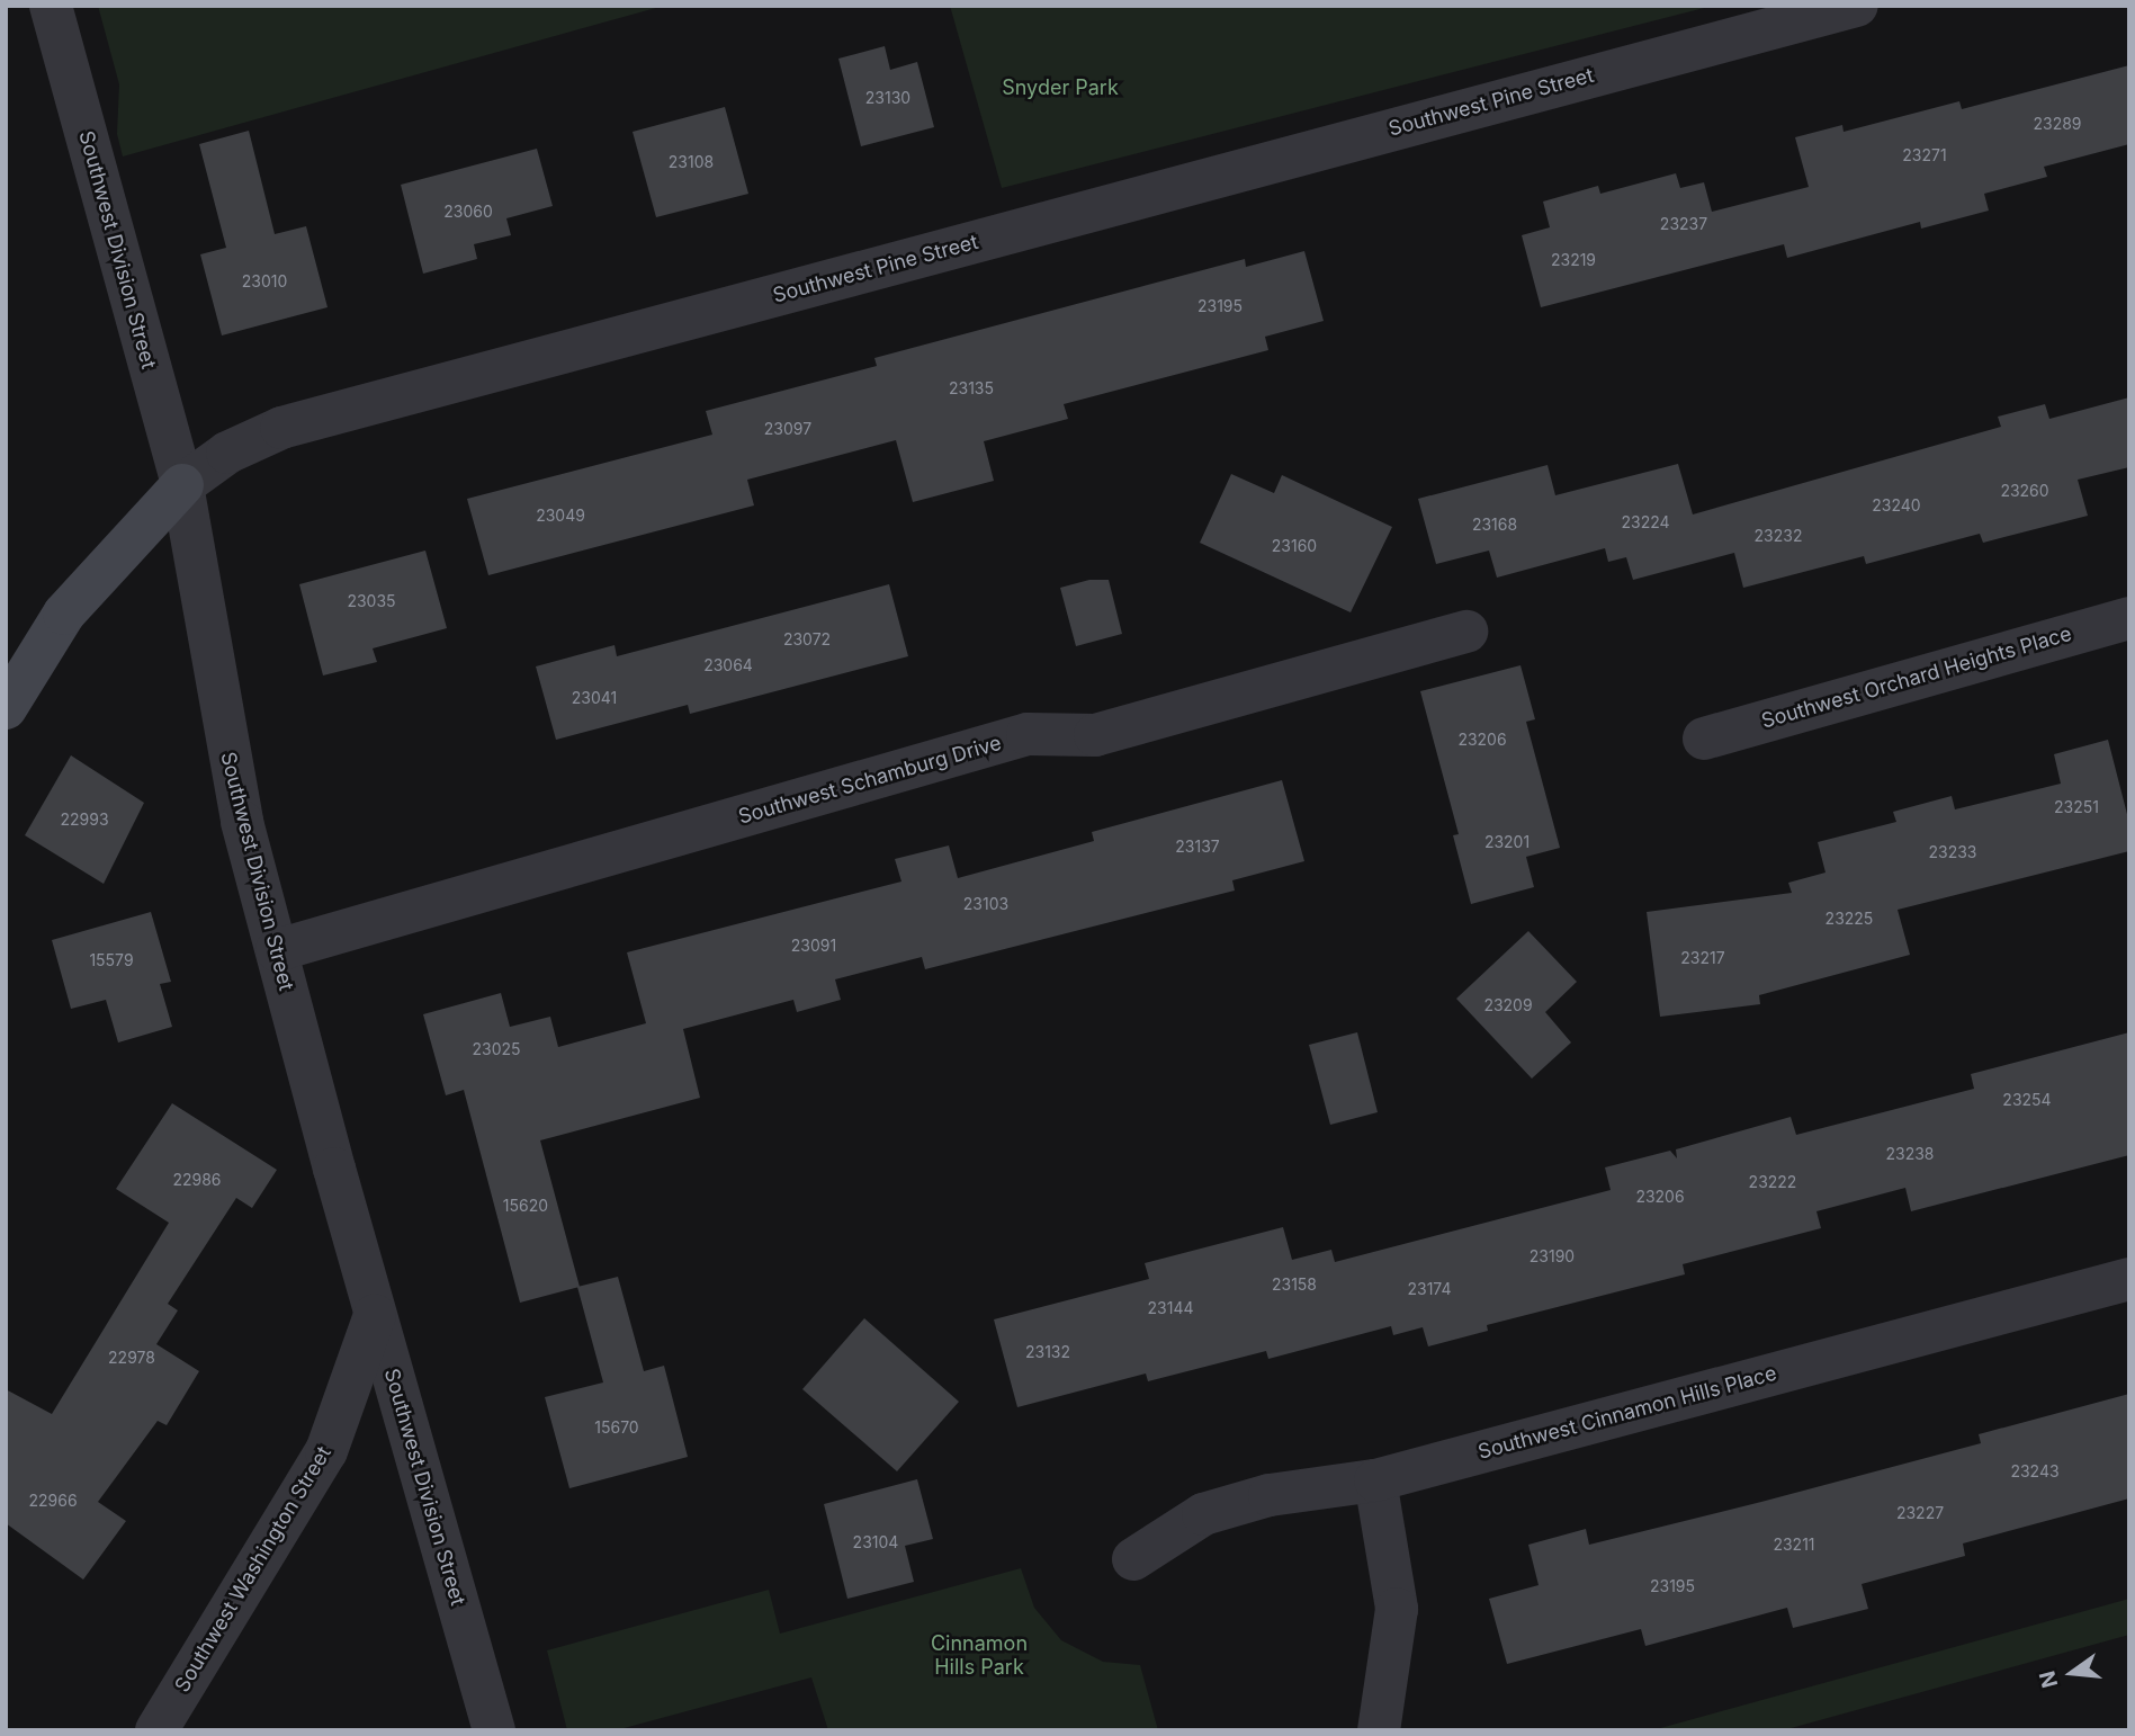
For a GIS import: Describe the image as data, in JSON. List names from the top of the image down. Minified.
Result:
{"streets":{"street":["Southwest Pine Street","Southwest Division Street","Southwest Orchard Heights Place","Southwest Schamburg Drive","Southwest Cinnamon Hills Place","Southwest Washington Street"]},"crossings":[["Southwest Pine Street","Southwest Division Street"],["Southwest Division Street","Southwest Schamburg Drive"],["Southwest Division Street","Southwest Washington Street"]],"parks":["Snyder Park","Cinnamon Hills Park"],"house_numbers":["23130","23289","23271","23108","23060","23237","23219","23010","23195","23135","23097","23260","23240","23049","23224","23168","23232","23160","23035","23072","23064","23041","23206","23251","22993","23201","23137","23233","23103","23225","23091","23217","15579","23209","23025","23254","23238","22986","23222","23206","15620","23190","23158","23174","23144","23132","22978","15670","23243","22966","23227","23104","23211","23195"],"north":"left"}
